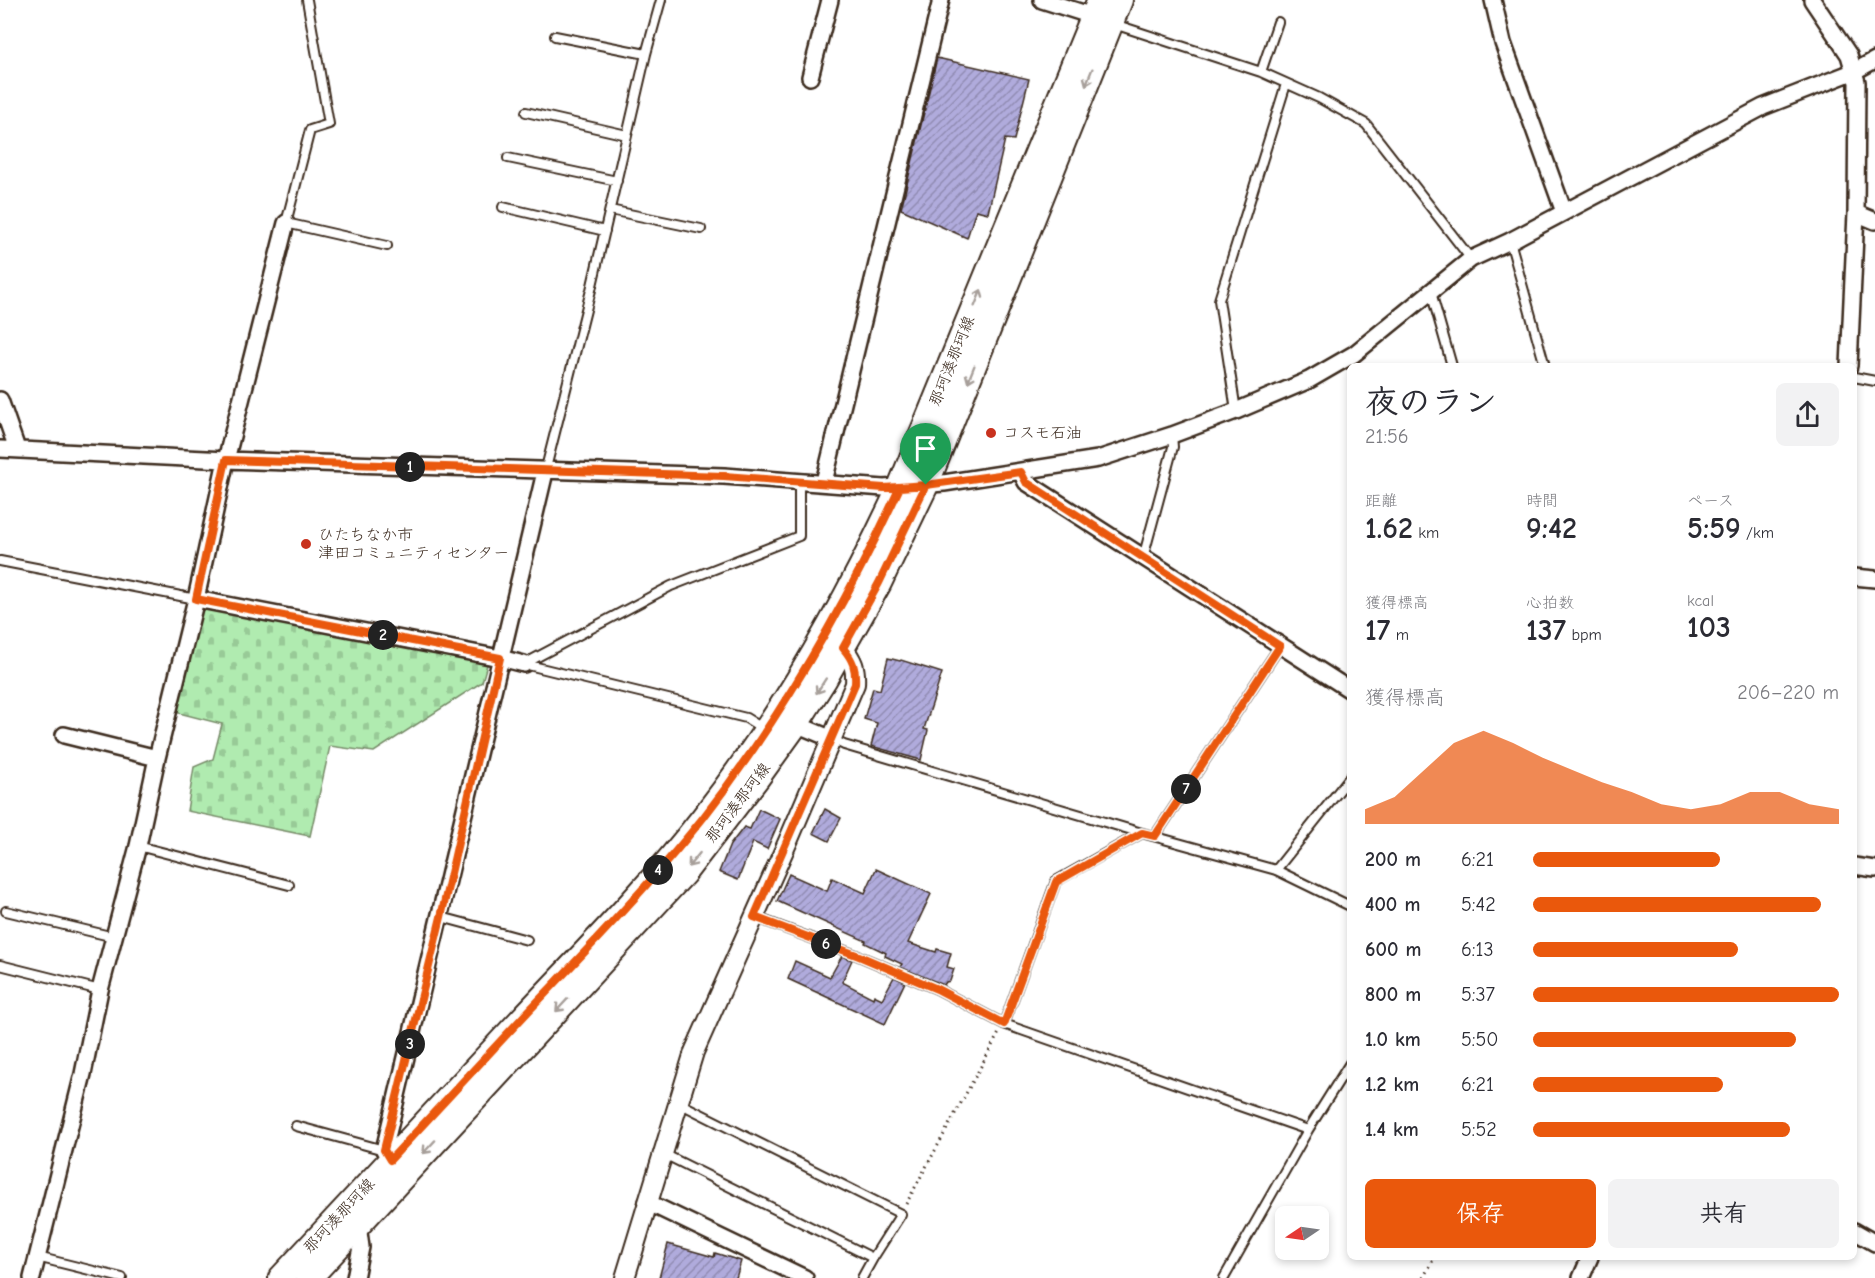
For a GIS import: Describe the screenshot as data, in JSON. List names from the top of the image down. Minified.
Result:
{"streets":{"main road":["那珂湊那珂線"]},"places":["コスモ石油","ひたちなか市 津田コミュニティセンター"],"north":"left","page":{"heading":["夜のラン","21:56"],"pins":["1","2","7","4","6","3"],"stats":[["距離","1.62 km"],["時間","9:42"],["ペース","5:59 /km"],["獲得標高","17 m"],["心拍数","137 bpm"],["kcal","103"]],"chart":["獲得標高","206–220 m"],"list":[{"name":"200 m","note":"6:21"},{"name":"400 m","note":"5:42"},{"name":"600 m","note":"6:13"},{"name":"800 m","note":"5:37"},{"name":"1.0 km","note":"5:50"},{"name":"1.2 km","note":"6:21"},{"name":"1.4 km","note":"5:52"}],"buttons":["保存","共有"]}}
